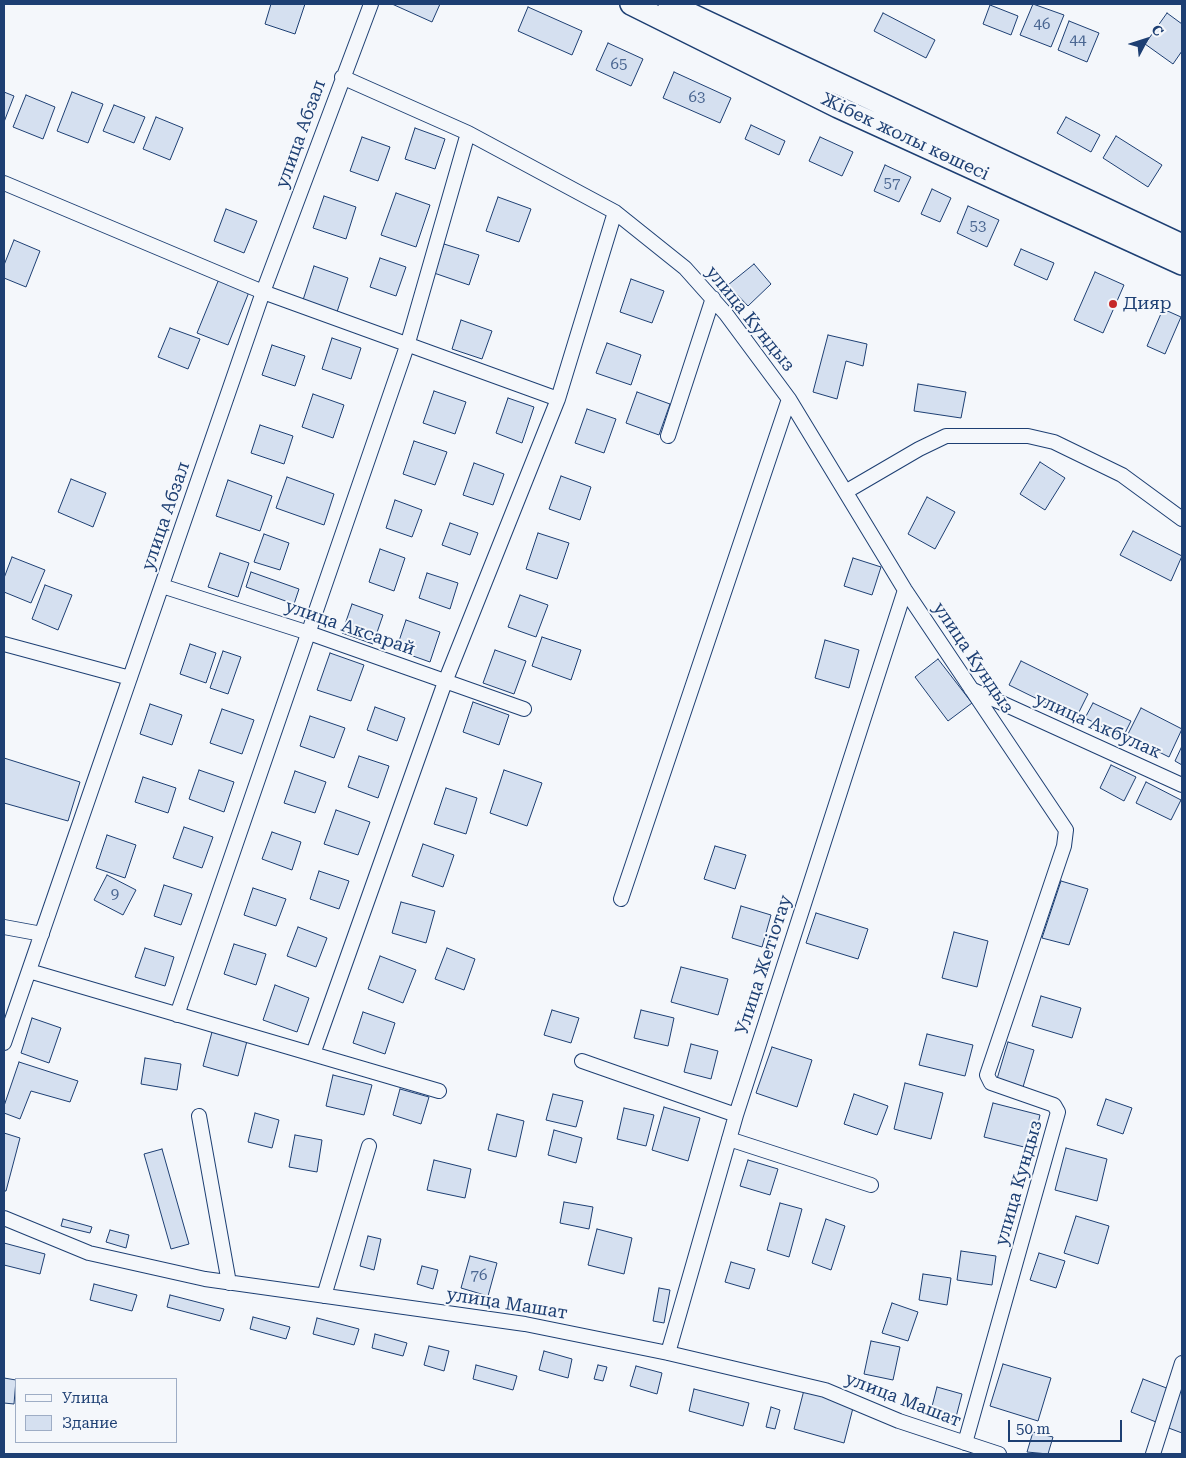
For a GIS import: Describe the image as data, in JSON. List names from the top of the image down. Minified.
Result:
{"streets":{"main road":["Жібек жолы көшесі"],"street":["улица Абзал","улица Кундыз","улица Аксарай","улица Акбулак","Улица Жетіотау","улица Машат"]},"crossings":[["улица Абзал","улица Кундыз"],["улица Абзал","улица Аксарай"],["улица Кундыз","улица Акбулак"],["улица Кундыз","Улица Жетіотау"],["улица Кундыз","улица Машат"],["Улица Жетіотау","улица Машат"]],"places":["Дияр"],"house_numbers":["46","44","65","63","57","53","9","76"],"legend":["Улица","Здание"],"scale_bar":"50 m","north":"top right"}
